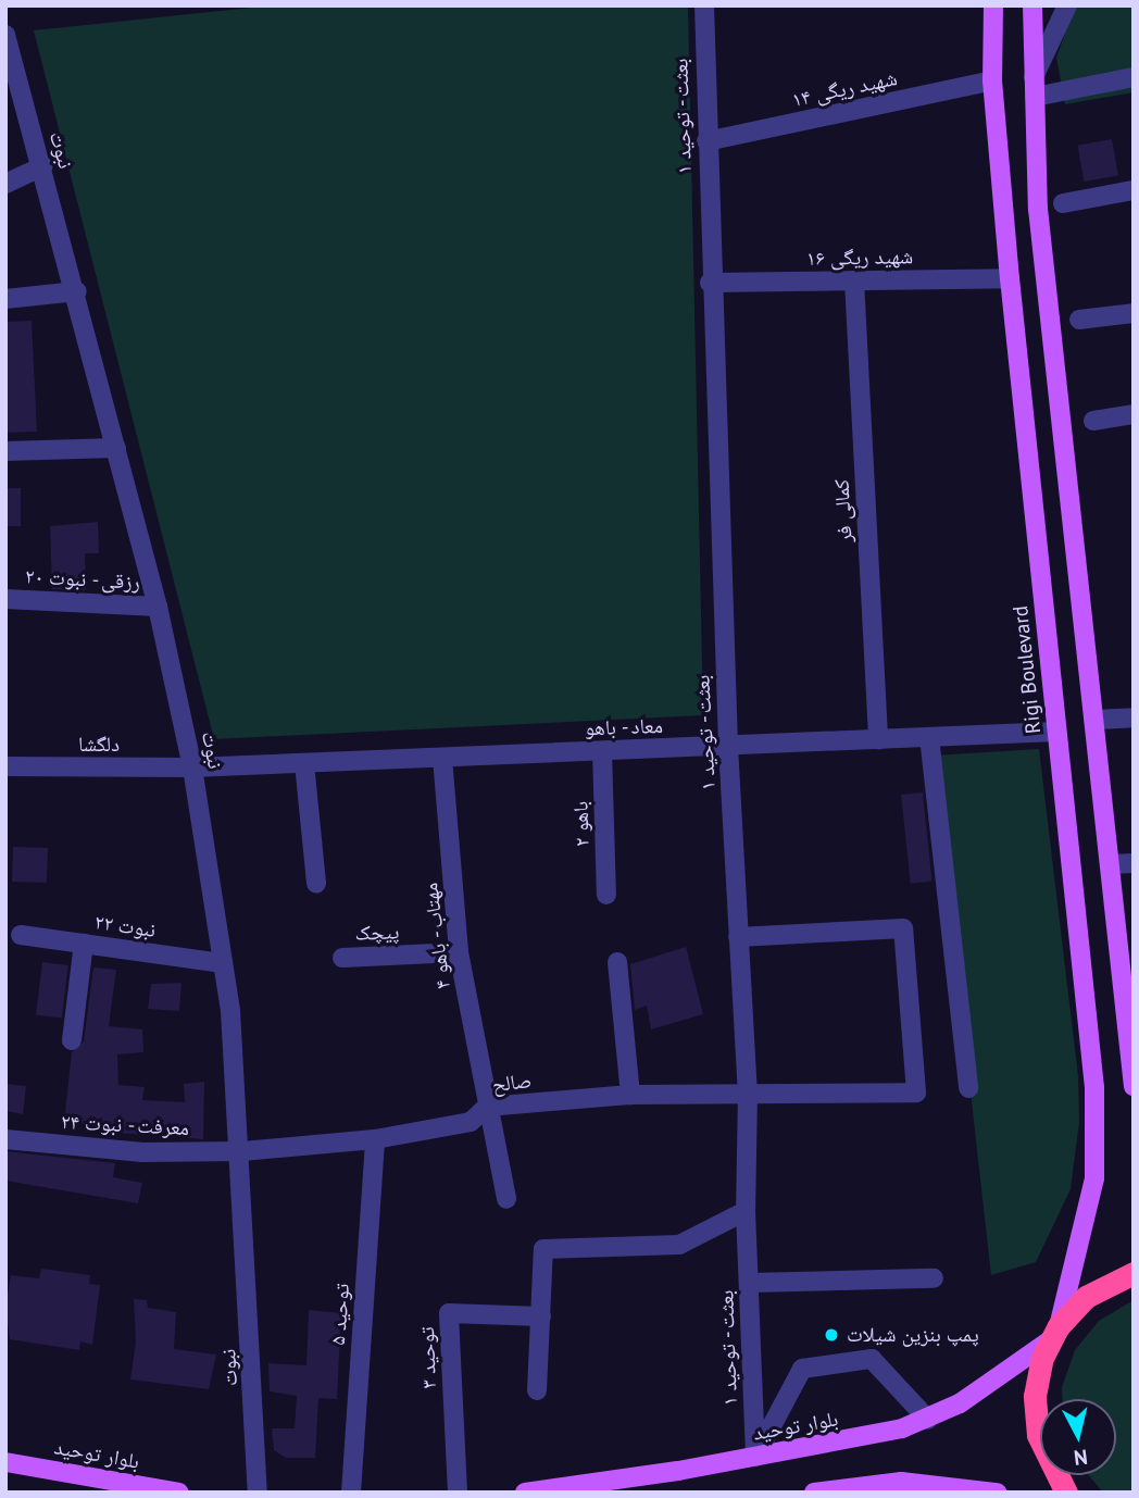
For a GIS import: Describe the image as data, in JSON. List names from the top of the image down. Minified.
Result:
{"streets":{"main road":["Rigi Boulevard","بلوار توحید"],"street":["شهید ریگی ۱۴","بعثت - توحید ۱","نبوت","شهید ریگی ۱۶","کمالی فر","رزقی - نبوت ۲۰","معاد - باهو","دلگشا","باهو ۲","نبوت ۲۲","پیچک","مهتاب - باهو ۴","صالح","معرفت - نبوت ۲۴","توحید ۵","توحید ۳"]},"crossings":[["شهید ریگی ۱۴","بعثت - توحید ۱"],["شهید ریگی ۱۴","Rigi Boulevard"],["بعثت - توحید ۱","شهید ریگی ۱۶"],["بعثت - توحید ۱","معاد - باهو"],["بعثت - توحید ۱","صالح"],["بعثت - توحید ۱","بلوار توحید"],["نبوت","رزقی - نبوت ۲۰"],["نبوت","معاد - باهو"],["نبوت","دلگشا"],["نبوت","نبوت ۲۲"],["نبوت","صالح"],["نبوت","معرفت - نبوت ۲۴"],["شهید ریگی ۱۶","کمالی فر"],["شهید ریگی ۱۶","Rigi Boulevard"],["کمالی فر","معاد - باهو"],["Rigi Boulevard","معاد - باهو"],["Rigi Boulevard","بلوار توحید"],["معاد - باهو","دلگشا"],["معاد - باهو","باهو ۲"],["معاد - باهو","مهتاب - باهو ۴"],["پیچک","مهتاب - باهو ۴"],["مهتاب - باهو ۴","صالح"],["صالح","معرفت - نبوت ۲۴"],["صالح","توحید ۵"]],"places":["پمپ بنزین شیلات"],"north":"bottom"}
